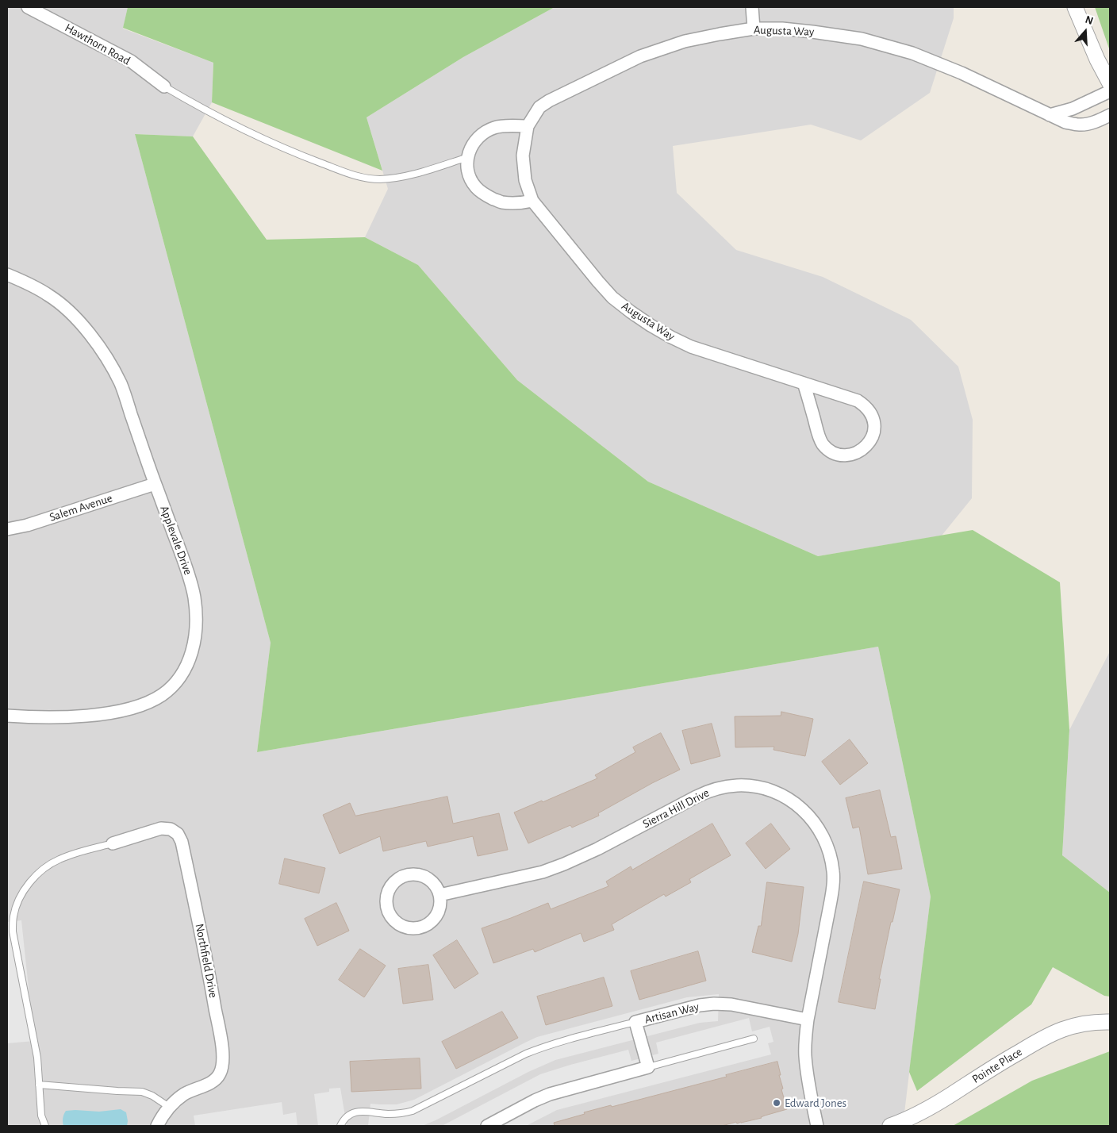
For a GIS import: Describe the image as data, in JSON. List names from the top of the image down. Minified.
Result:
{"streets":{"street":["Augusta Way","Hawthorn Road","Salem Avenue","Applevale Drive","Sierra Hill Drive","Northfield Drive","Artisan Way","Pointe Place"]},"crossings":[["Salem Avenue","Applevale Drive"],["Sierra Hill Drive","Artisan Way"]],"places":["Edward Jones"],"north":"top"}
